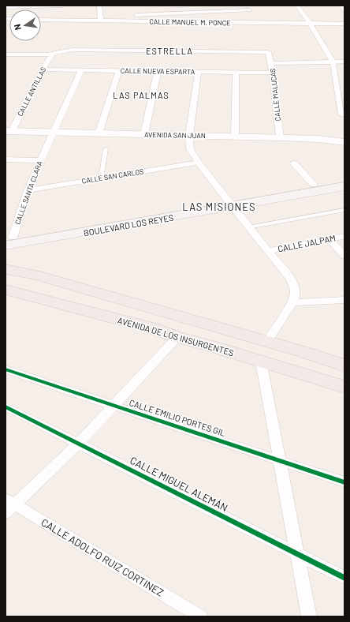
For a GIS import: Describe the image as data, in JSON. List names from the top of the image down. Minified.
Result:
{"streets":{"main road":["BOULEVARD LOS REYES","AVENIDA DE LOS INSURGENTES"],"street":["CALLE MANUEL M. PONCE","CALLE NUEVA ESPARTA","CALLE ANTILLAS","CALLE MALUCAS","AVENIDA SAN JUAN","CALLE SAN CARLOS","CALLE SANTA CLARA","CALLE JALPAM","CALLE EMILIO PORTES GIL","CALLE MIGUEL ALEMÁN","CALLE ADOLFO RUIZ CORTINEZ"]},"crossings":[["CALLE NUEVA ESPARTA","CALLE ANTILLAS"],["CALLE NUEVA ESPARTA","CALLE MALUCAS"],["CALLE NUEVA ESPARTA","CALLE SANTA CLARA"],["CALLE ANTILLAS","CALLE MALUCAS"],["CALLE ANTILLAS","AVENIDA SAN JUAN"],["CALLE MALUCAS","AVENIDA SAN JUAN"],["AVENIDA SAN JUAN","CALLE SANTA CLARA"],["CALLE SAN CARLOS","CALLE SANTA CLARA"],["CALLE SANTA CLARA","BOULEVARD LOS REYES"]],"districts":["ESTRELLA","LAS PALMAS","LAS MISIONES"],"north":"left"}
